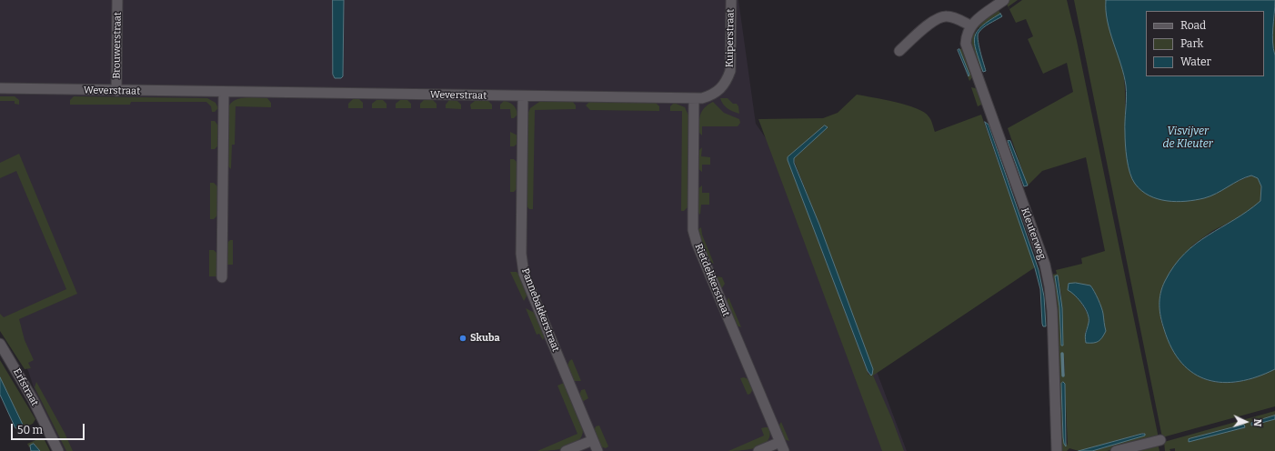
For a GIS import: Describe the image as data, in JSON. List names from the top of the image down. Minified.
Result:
{"streets":{"street":["Kuiperstraat","Brouwerstraat","Weverstraat","Kleuterweg","Rietdekkerstraat","Pannebakkerstraat","Erfstraat"]},"crossings":[["Kuiperstraat","Weverstraat"],["Kuiperstraat","Rietdekkerstraat"],["Brouwerstraat","Weverstraat"],["Weverstraat","Rietdekkerstraat"],["Weverstraat","Pannebakkerstraat"]],"water":["Visvijver de Kleuter"],"places":["Skuba"],"legend":["Road","Park","Water"],"scale_bar":"50 m","north":"right"}
